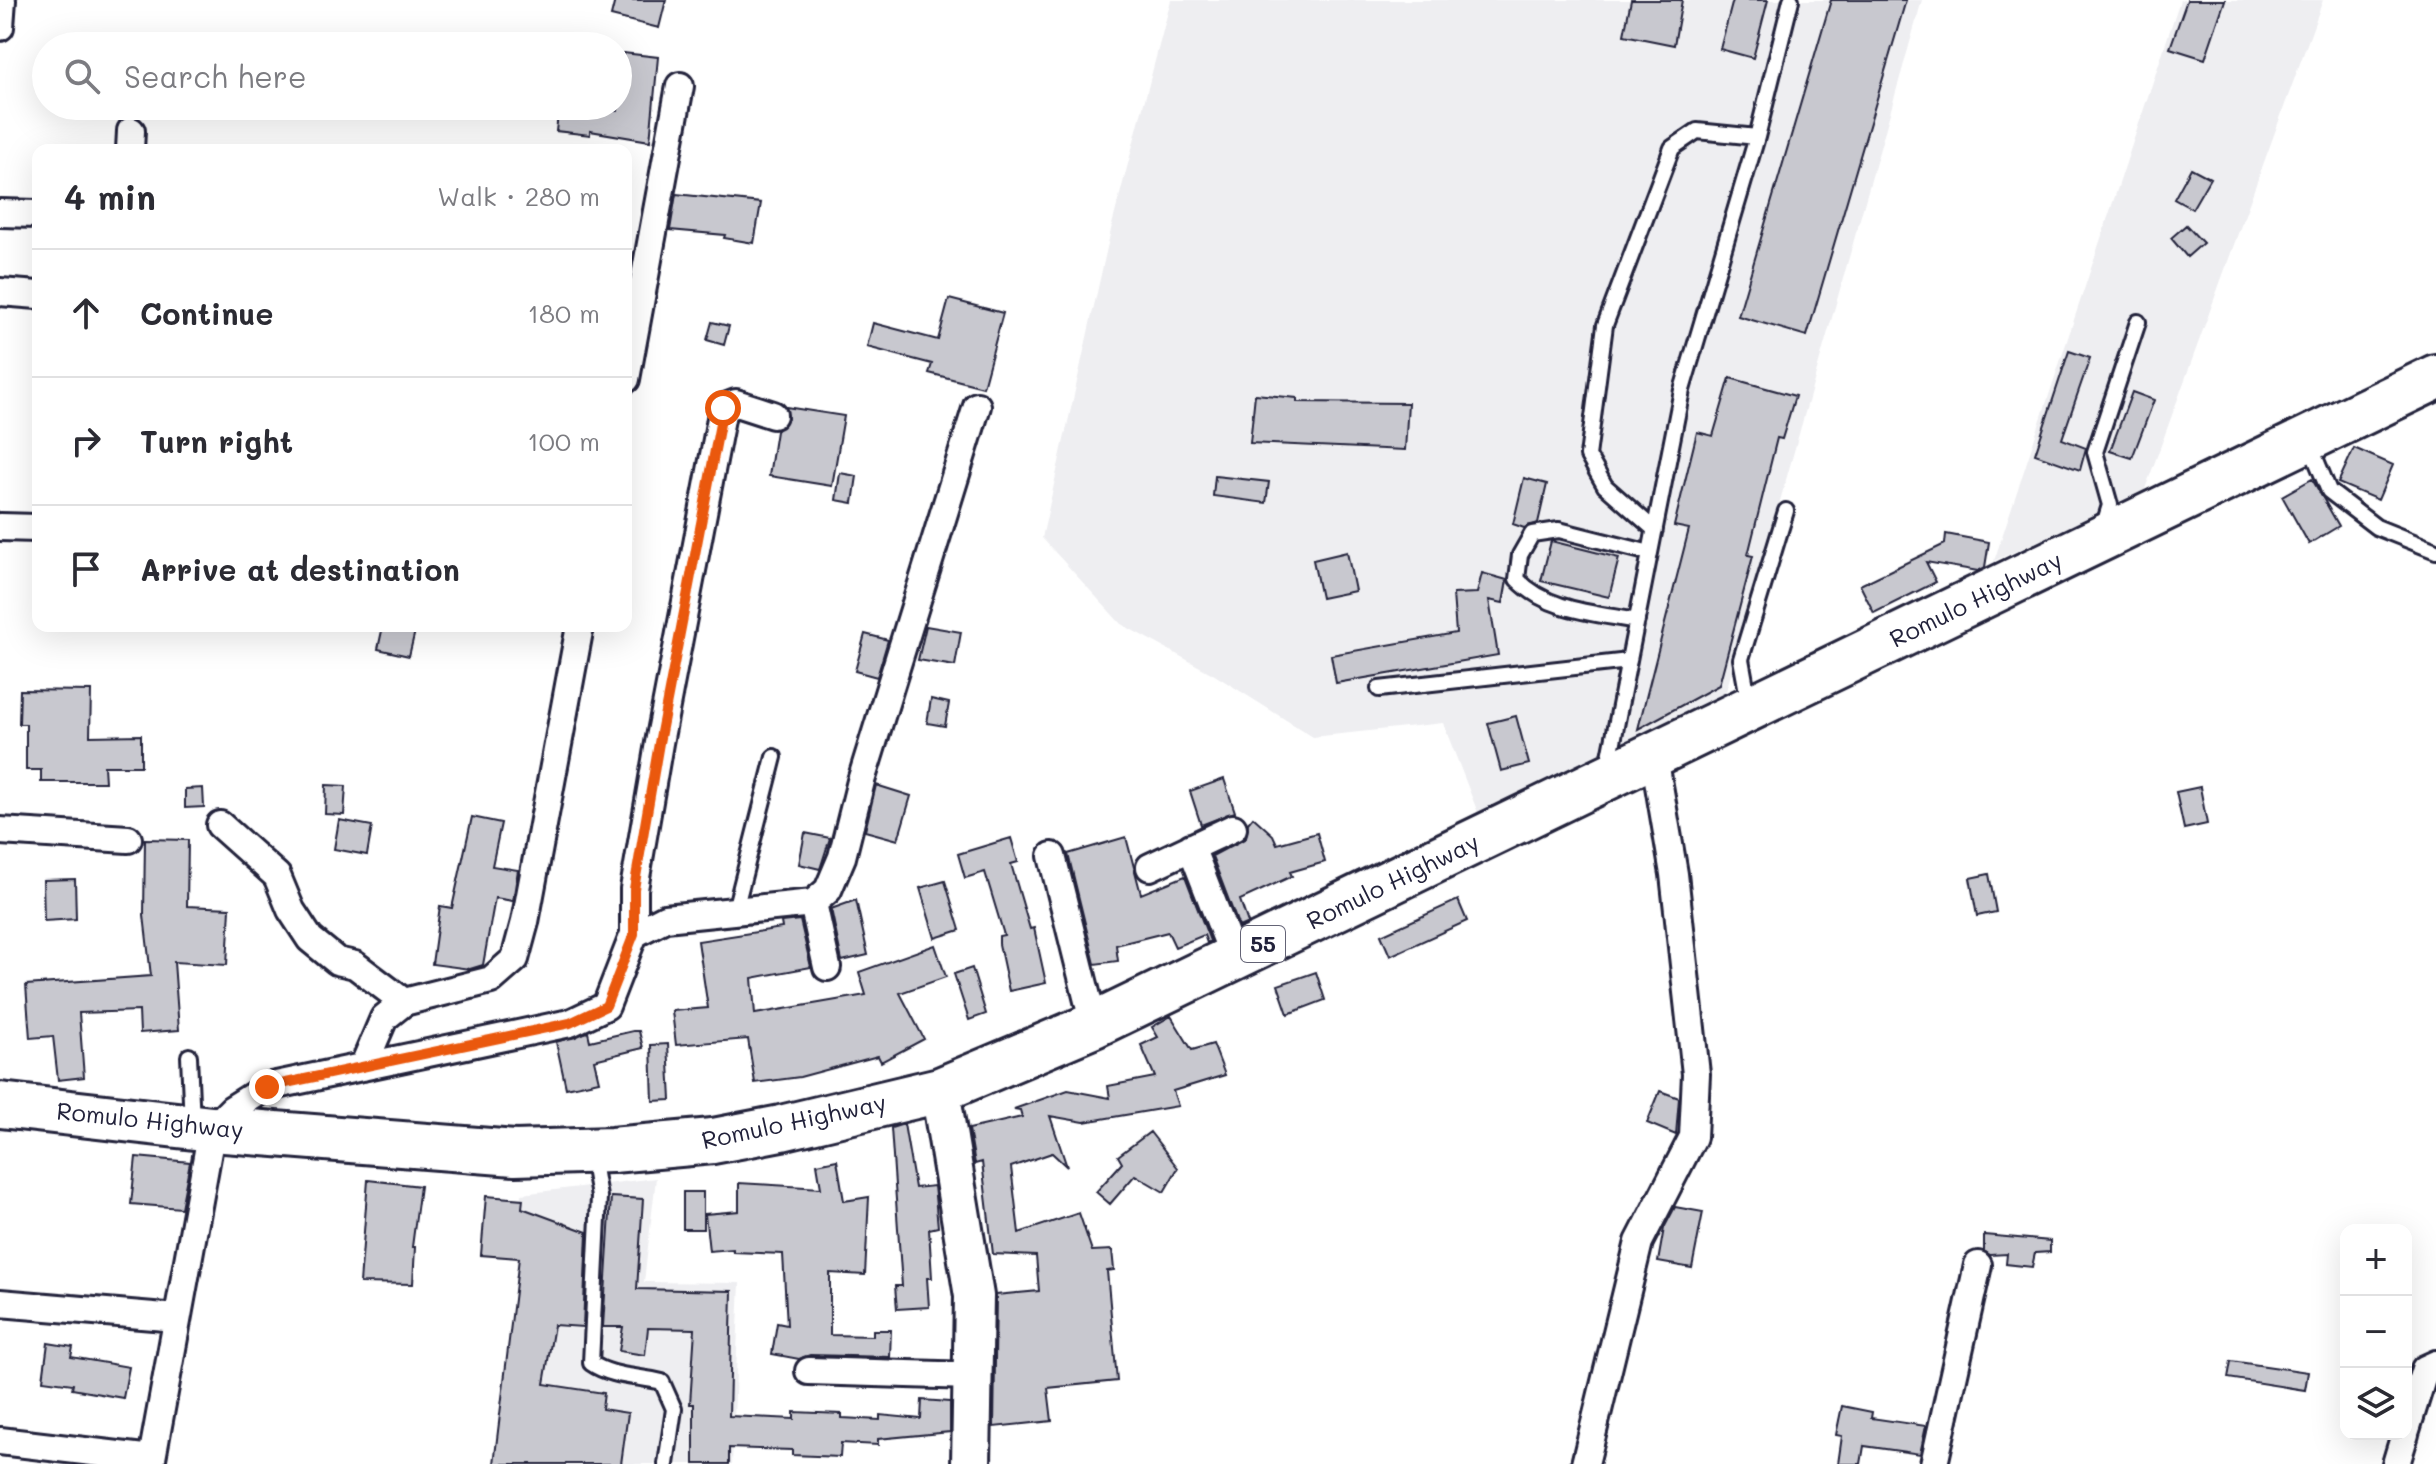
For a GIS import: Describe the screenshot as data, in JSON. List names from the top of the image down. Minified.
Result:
{"streets":{"highway":["Romulo Highway","55"]},"page":{"search":"Search here","heading":["4 min","Walk · 280 m"],"list":[["Continue","180 m"],["Turn right","100 m"],"Arrive at destination"],"map_buttons":["+","−"]}}
